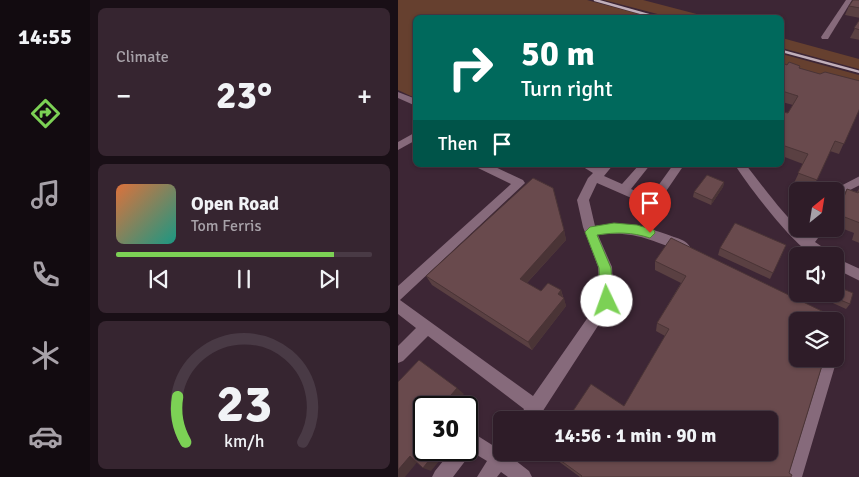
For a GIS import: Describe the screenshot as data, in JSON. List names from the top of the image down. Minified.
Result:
{"north":"top right","page":{"tabs":"14:55","tile":"Climate","turn":["50 m","Turn right"],"heat":["−","23°","+"],"then":"Then","song":["Open Road","Tom Ferris"],"limit":"30","trip":"14:56 · 1 min · 90 m","gauge":["23","km/h"]}}
